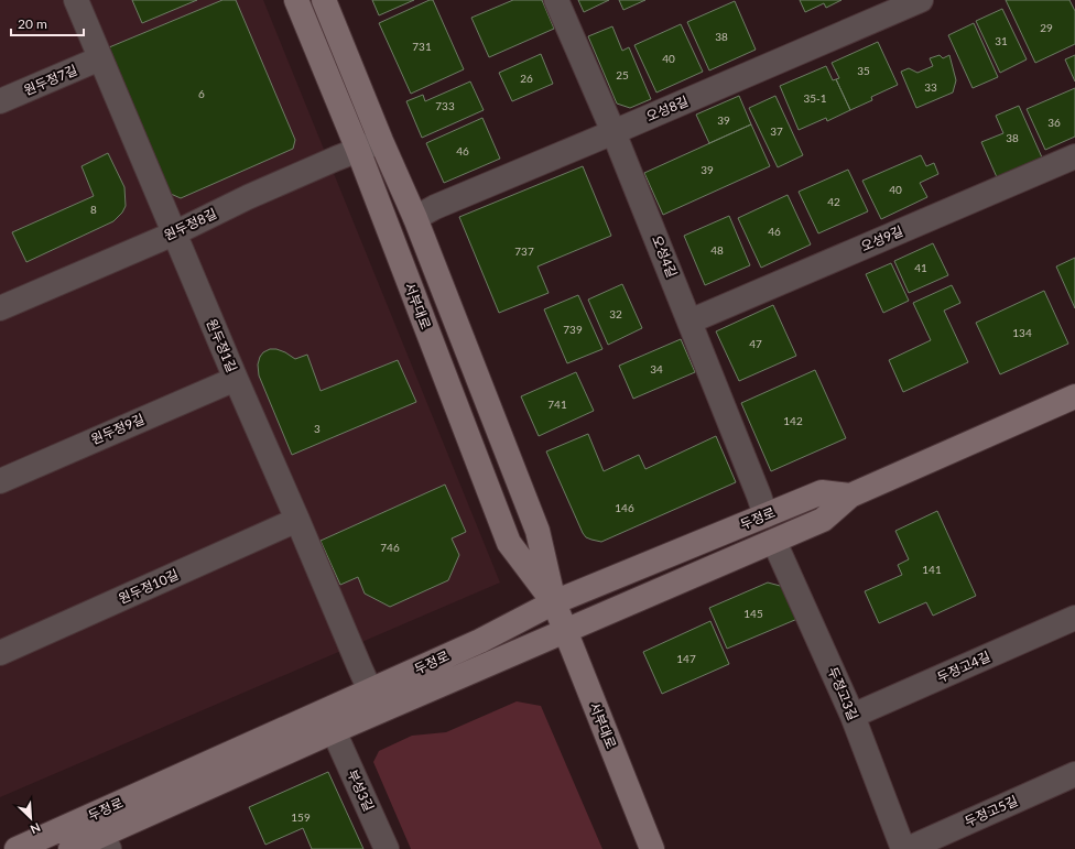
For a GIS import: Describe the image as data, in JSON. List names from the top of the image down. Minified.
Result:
{"streets":{"street":["원두정7길","오성8길","원두정8길","오성9길","오성4길","서부대로","원두정1길","원두정9길","두정로","원두정10길","두정고4길","두정고3길","부성3길","두정고5길"]},"crossings":[["원두정7길","원두정1길"],["오성8길","오성4길"],["오성8길","서부대로"],["원두정8길","서부대로"],["원두정8길","원두정1길"],["오성9길","오성4길"],["오성4길","두정로"],["서부대로","두정로"],["원두정1길","원두정9길"],["원두정1길","두정로"],["원두정1길","원두정10길"],["두정로","두정고3길"],["두정로","부성3길"],["두정고4길","두정고3길"]],"house_numbers":["29","38","31","731","40","35","25","26","33","6","35-1","733","39","36","37","38","46","39","40","42","8","46","48","737","41","32","739","134","47","34","741","142","3","146","746","141","145","147","159"],"scale_bar":"20 m","north":"bottom right"}
